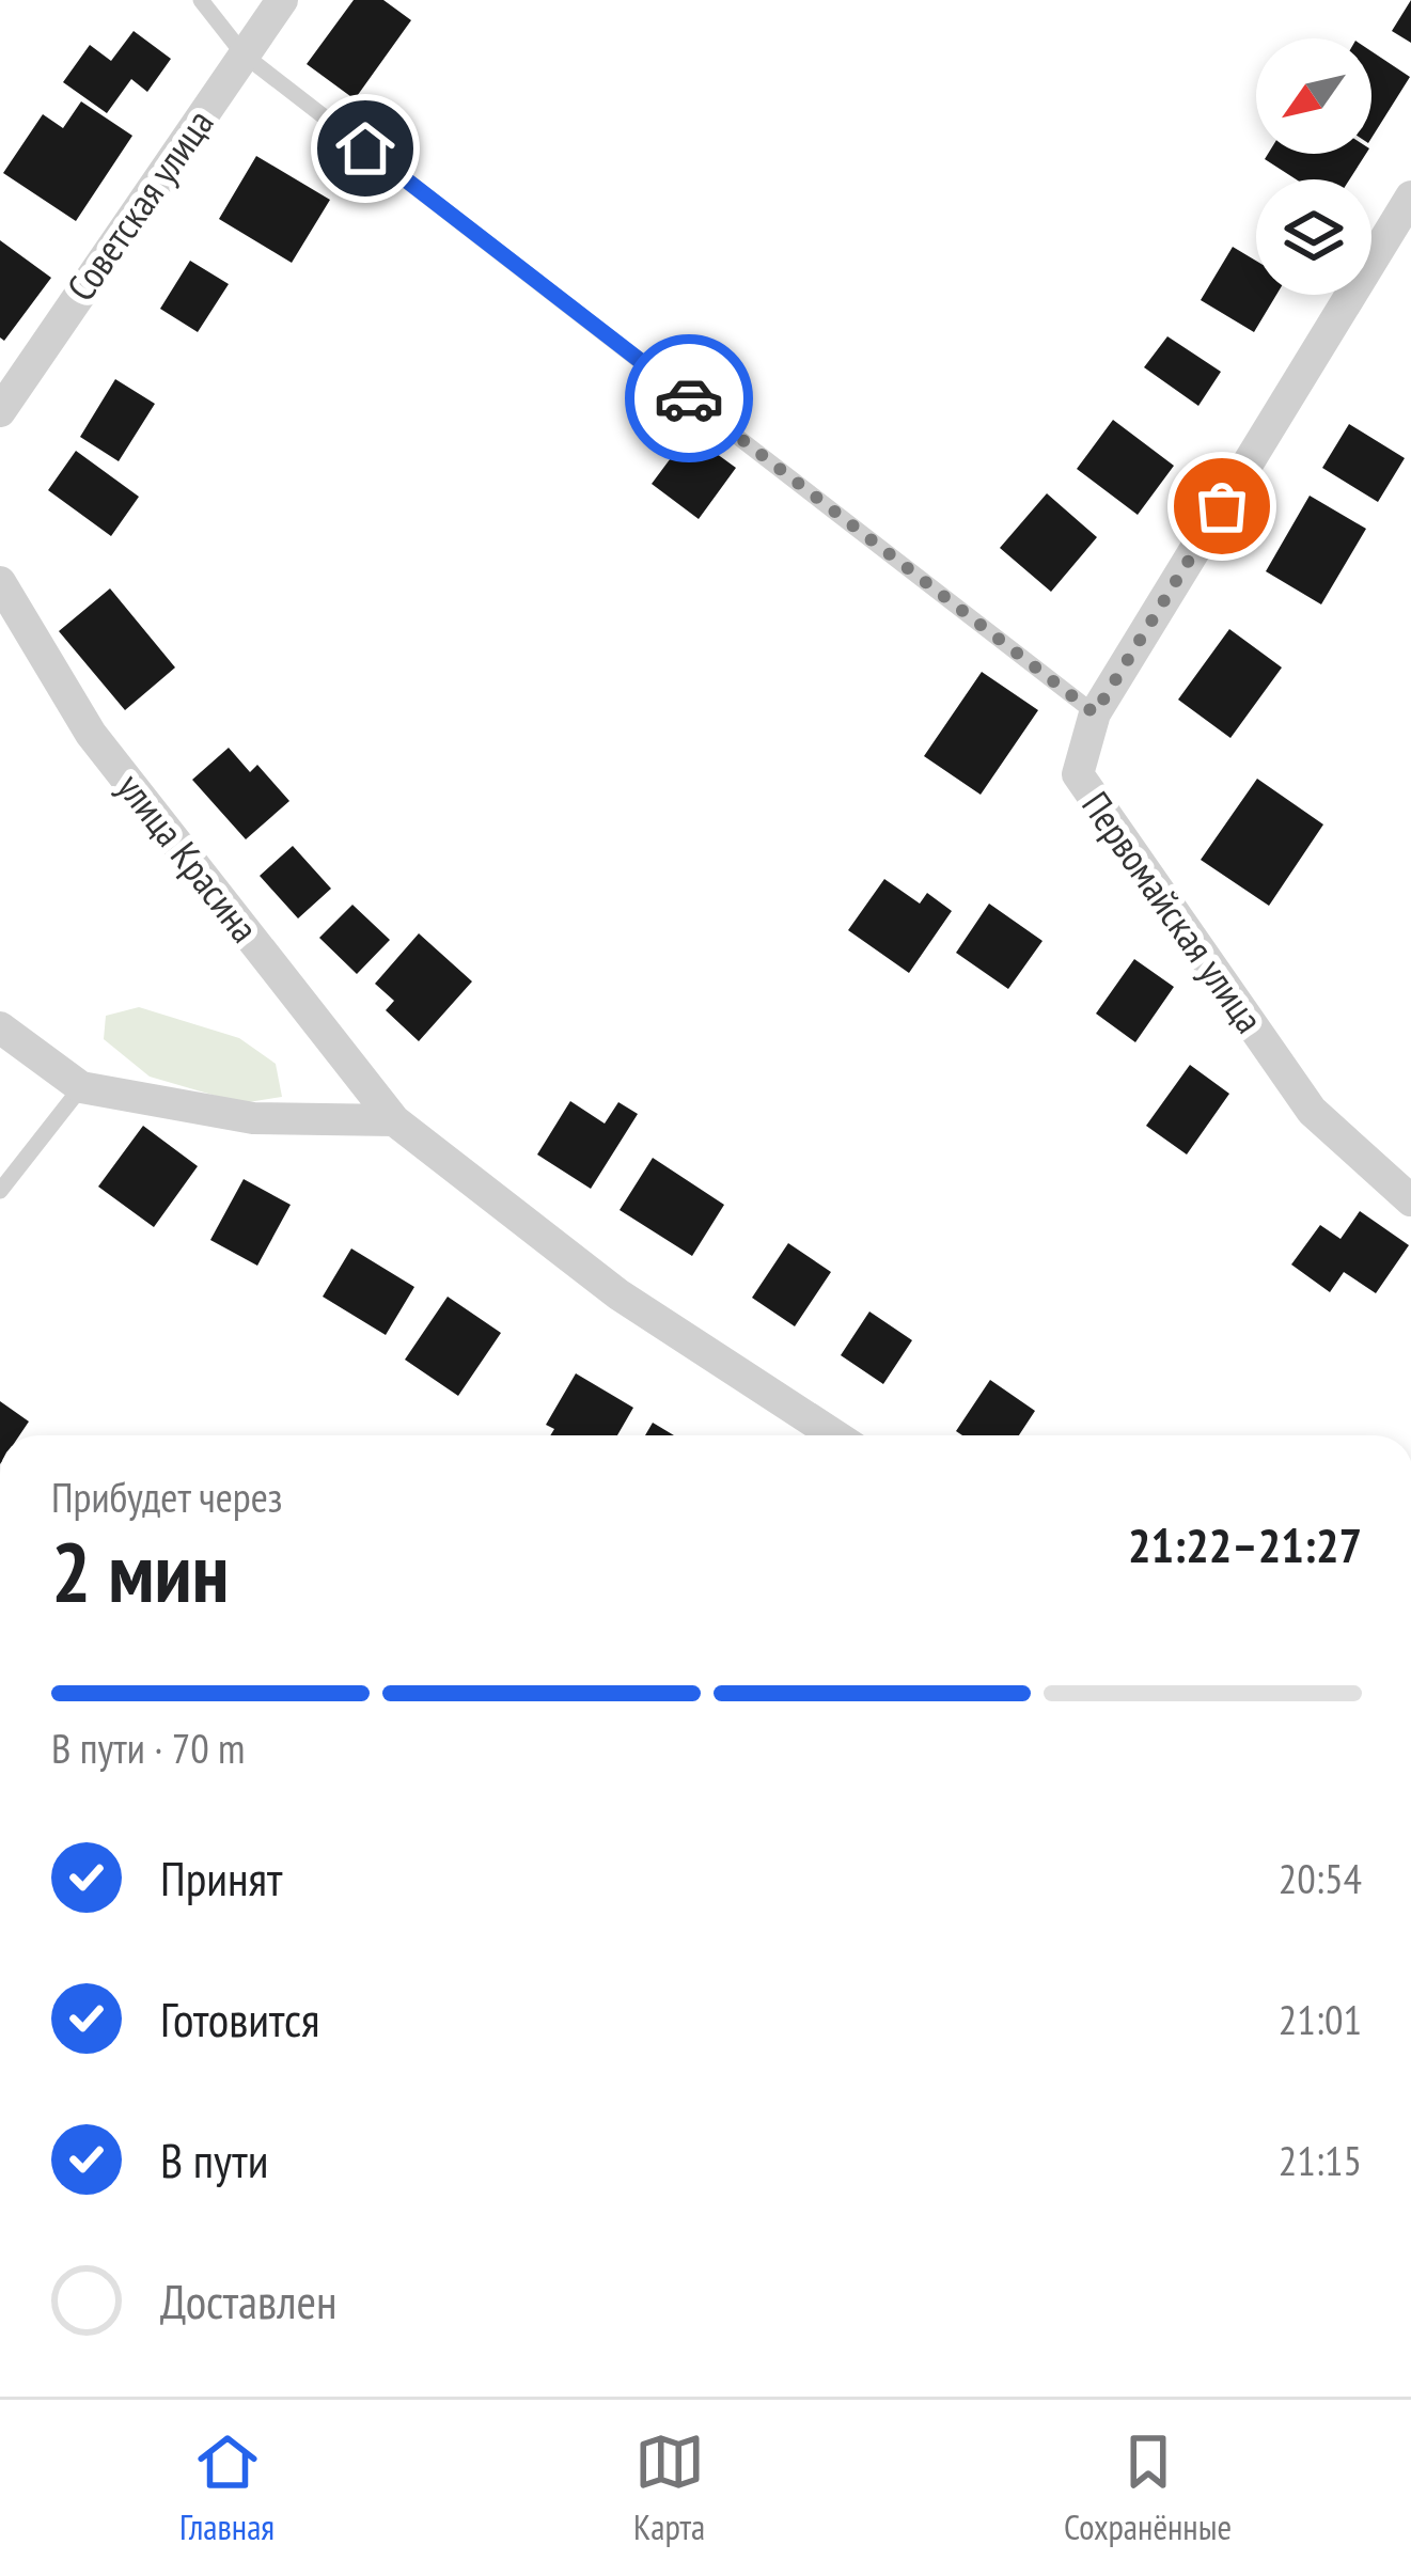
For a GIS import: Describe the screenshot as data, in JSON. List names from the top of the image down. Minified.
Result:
{"streets":{"street":["Советская улица","улица Красина","Первомайская улица"]},"north":"bottom left","page":{"heading":["2 мин","Прибудет через","21:22–21:27"],"bar":"В пути · 70 m","list":[["Принят","20:54"],["Готовится","21:01"],["В пути","21:15"],"Доставлен"],"tabs":["Главная","Карта","Сохранённые"]}}
